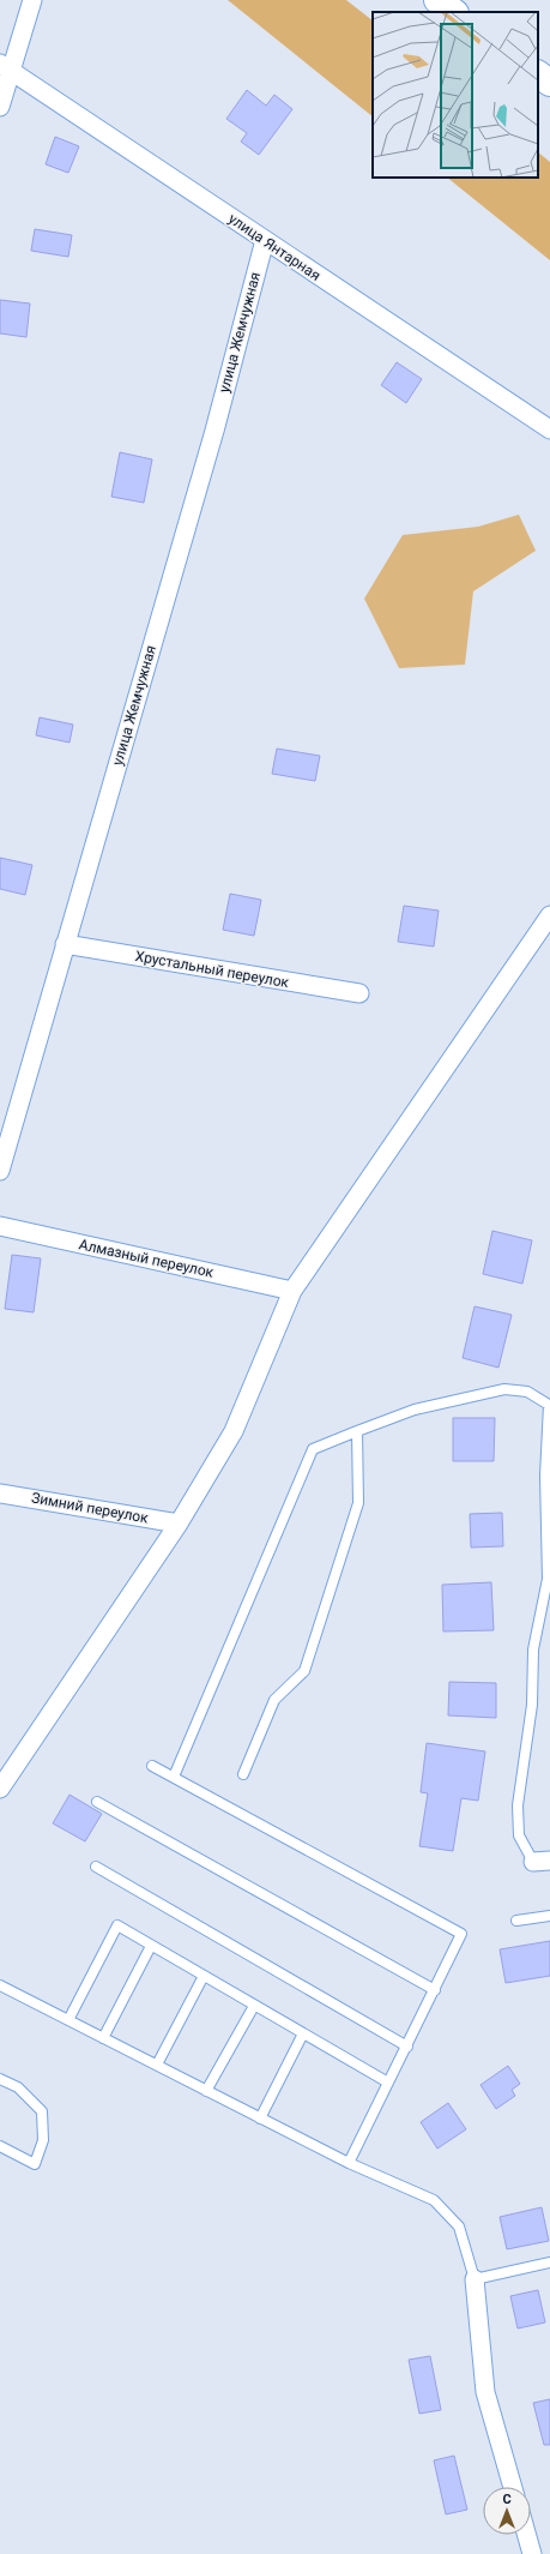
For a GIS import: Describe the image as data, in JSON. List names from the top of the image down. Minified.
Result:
{"streets":{"street":["улица Янтарная","улица Жемчужная","Хрустальный переулок","Алмазный переулок","Зимний переулок"]},"crossings":[["улица Янтарная","улица Жемчужная"],["улица Жемчужная","Хрустальный переулок"]],"north":"top"}
